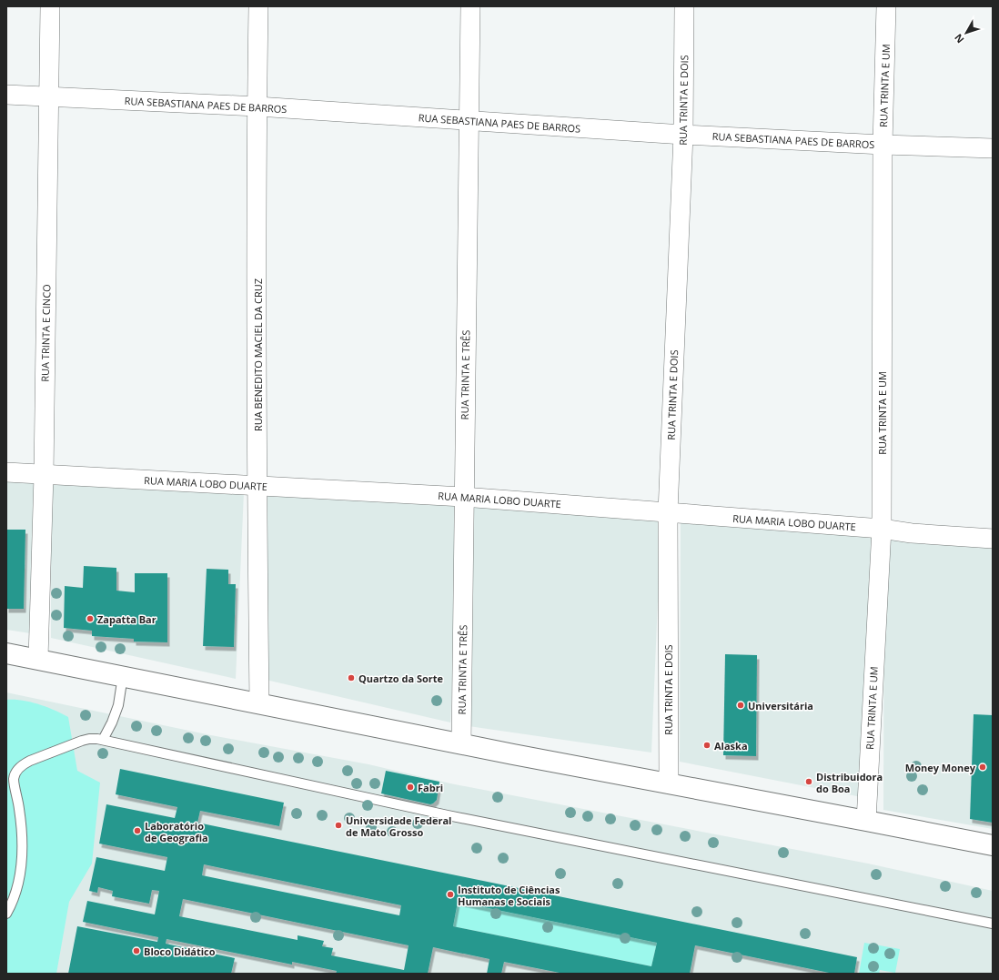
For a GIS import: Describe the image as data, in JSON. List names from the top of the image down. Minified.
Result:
{"streets":{"street":["RUA TRINTA E UM","RUA TRINTA E DOIS","RUA SEBASTIANA PAES DE BARROS","RUA TRINTA E CINCO","RUA BENEDITO MACIEL DA CRUZ","RUA TRINTA E TRÊS","RUA MARIA LOBO DUARTE"]},"crossings":[["RUA TRINTA E UM","RUA SEBASTIANA PAES DE BARROS"],["RUA TRINTA E UM","RUA MARIA LOBO DUARTE"],["RUA TRINTA E DOIS","RUA SEBASTIANA PAES DE BARROS"],["RUA TRINTA E DOIS","RUA MARIA LOBO DUARTE"],["RUA SEBASTIANA PAES DE BARROS","RUA TRINTA E CINCO"],["RUA SEBASTIANA PAES DE BARROS","RUA BENEDITO MACIEL DA CRUZ"],["RUA SEBASTIANA PAES DE BARROS","RUA TRINTA E TRÊS"],["RUA TRINTA E CINCO","RUA MARIA LOBO DUARTE"],["RUA BENEDITO MACIEL DA CRUZ","RUA MARIA LOBO DUARTE"],["RUA TRINTA E TRÊS","RUA MARIA LOBO DUARTE"]],"places":["Zapatta Bar","Quartzo da Sorte","Universitária","Alaska","Money Money","Distribuidora do Boa","Fabri","Universidade Federal de Mato Grosso","Laboratório de Geografia","Instituto de Ciências Humanas e Sociais","Bloco Didático"],"north":"bottom left"}
